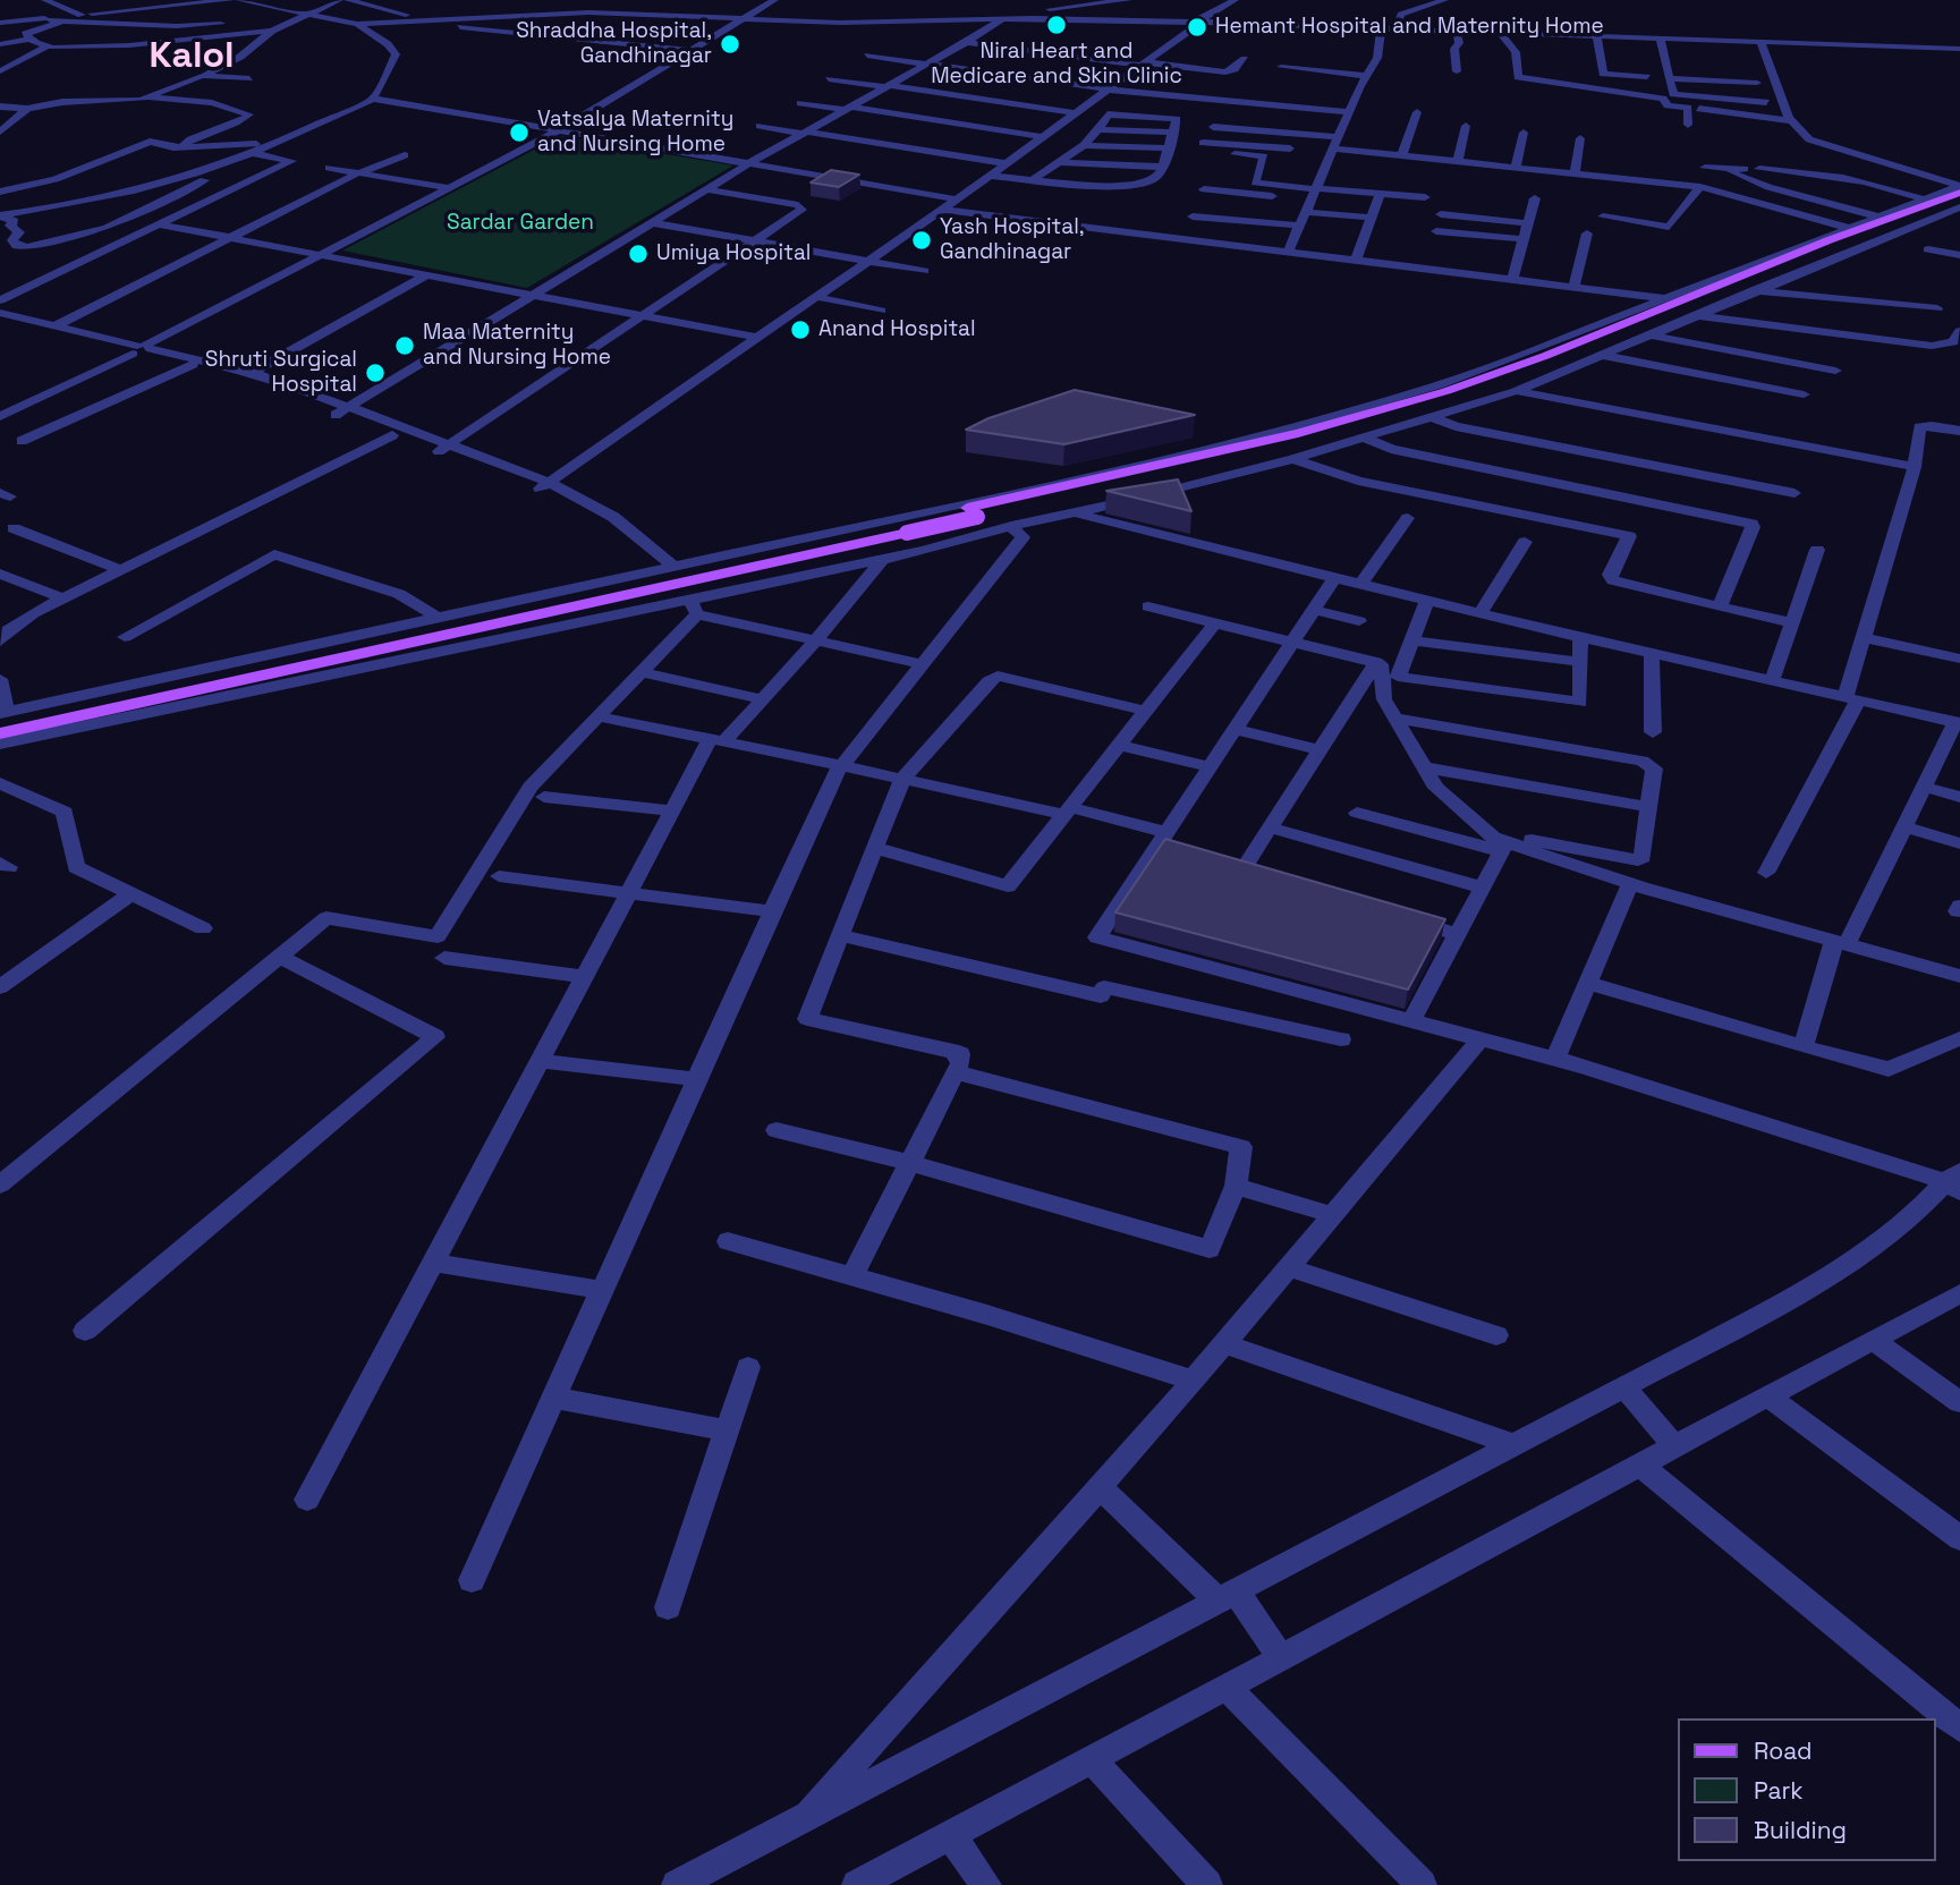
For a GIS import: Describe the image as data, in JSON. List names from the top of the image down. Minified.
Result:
{"districts":["Kalol"],"parks":["Sardar Garden"],"places":["Niral Heart and Medicare and Skin Clinic","Hemant Hospital and Maternity Home","Shraddha Hospital, Gandhinagar","Vatsalya Maternity and Nursing Home","Yash Hospital, Gandhinagar","Umiya Hospital","Anand Hospital","Maa Maternity and Nursing Home","Shruti Surgical Hospital"],"legend":["Road","Park","Building"]}
